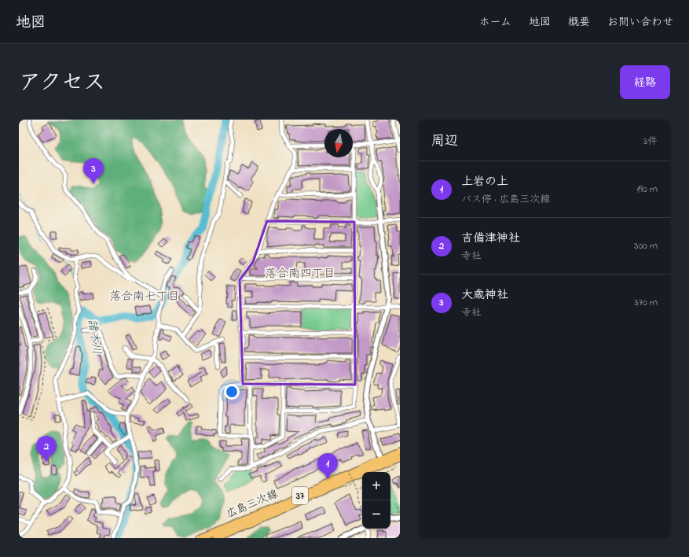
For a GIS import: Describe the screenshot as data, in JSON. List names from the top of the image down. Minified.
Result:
{"streets":{"main road":["37","広島三次線"]},"districts":["落合南四丁目","落合南七丁目"],"water":["諸木川"],"north":"bottom","page":{"header":"地図","nav":["ホーム","地図","概要","お問い合わせ"],"title":"アクセス","buttons":"経路","heading":["周辺","3件"],"pins":["3","2","1"],"list":[{"mark":"1","name":"上岩の上","note":"バス停 · 広島三次線","value":"190 m"},{"mark":"2","name":"吉備津神社","note":"寺社","value":"300 m"},{"mark":"3","name":"大歳神社","note":"寺社","value":"370 m"}],"map_buttons":["+","−"]}}
